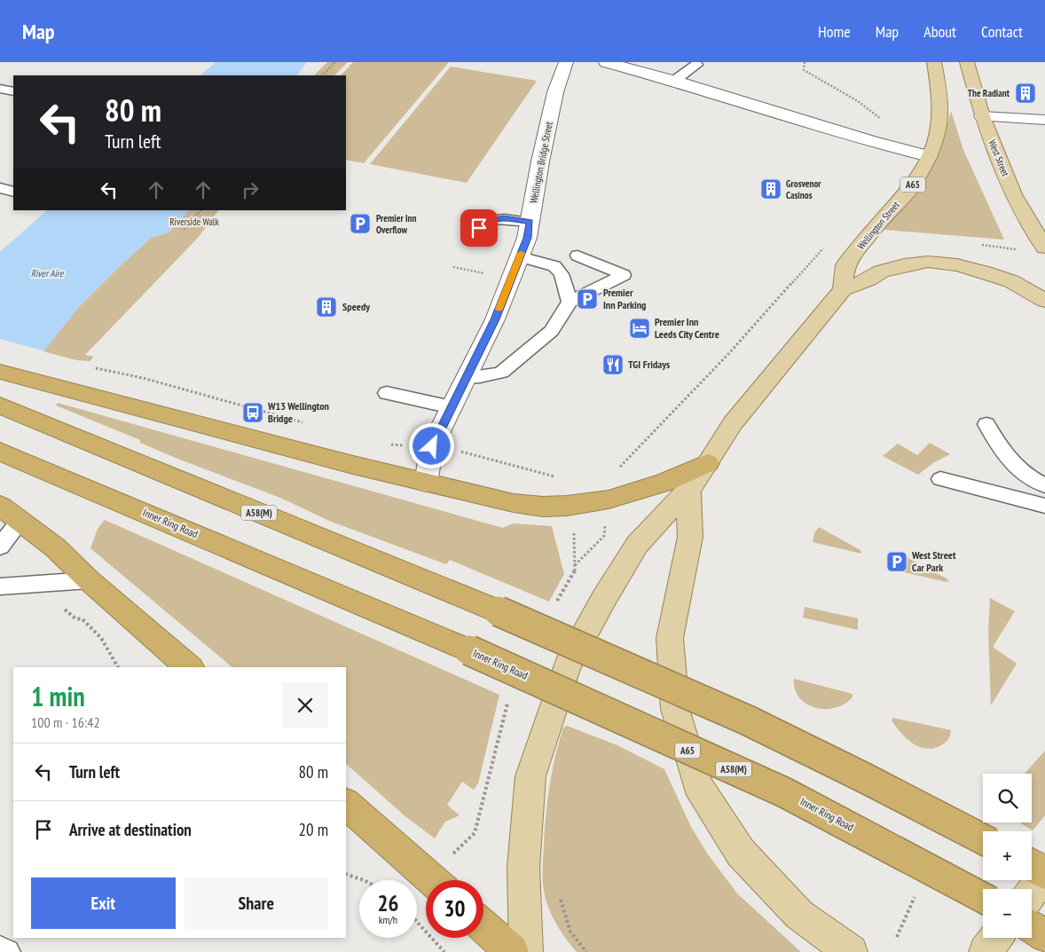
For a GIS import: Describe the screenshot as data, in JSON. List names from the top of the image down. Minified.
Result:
{"streets":{"highway":["A58(M)","Inner Ring Road"],"main road":["West Street","A65","Wellington Street"],"street":["Wellington Bridge Street"]},"water":["River Aire"],"parks":["Riverside Walk"],"places":{"building":["The Radiant","Grosvenor Casinos","Speedy"],"parking":["Premier Inn Overflow","Premier Inn Parking","West Street Car Park"],"hotel":["Premier Inn Leeds City Centre"],"restaurant":["TGI Fridays"],"bus stop":["W13 Wellington Bridge"]},"page":{"header":"Map","nav":["Home","Map","About","Contact"],"turn":["80 m","Turn left"],"heading":["1 min","100 m · 16:42"],"list":[{"name":"Turn left","value":"80 m"},{"name":"Arrive at destination","value":"20 m"}],"map_buttons":["+","−"],"buttons":["Exit","Share"],"speed":"26 km/h","limit":"30"}}
